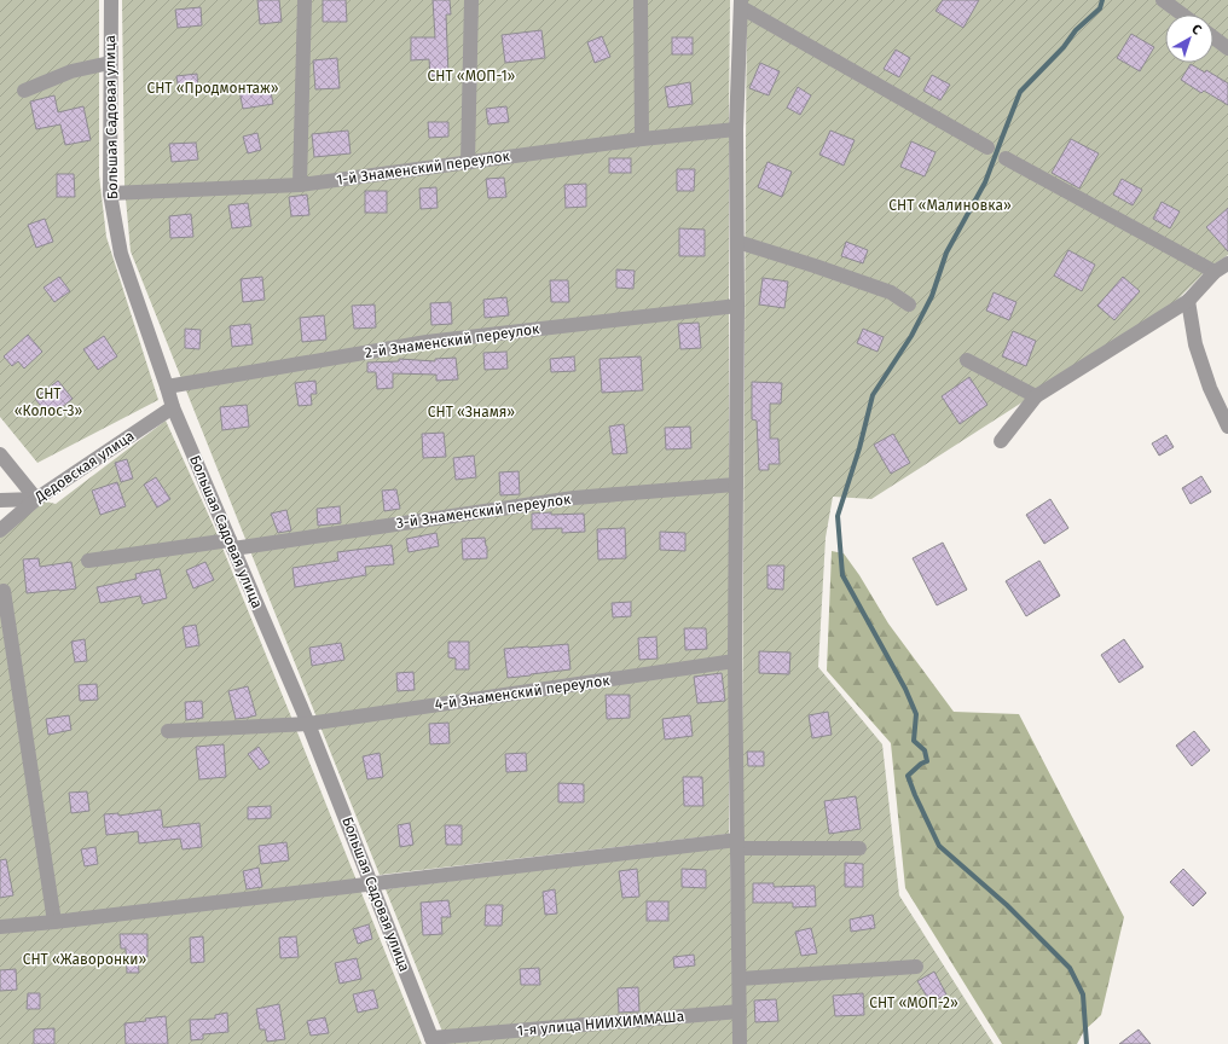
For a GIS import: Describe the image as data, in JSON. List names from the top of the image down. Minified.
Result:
{"streets":{"street":["Большая Садовая улица","1-й Знаменский переулок","2-й Знаменский переулок","Дедовская улица","3-й Знаменский переулок","4-й Знаменский переулок","1-я улица НИИХИММАШа"]},"crossings":[["Большая Садовая улица","1-й Знаменский переулок"],["Большая Садовая улица","2-й Знаменский переулок"],["Большая Садовая улица","Дедовская улица"],["Большая Садовая улица","3-й Знаменский переулок"],["Большая Садовая улица","4-й Знаменский переулок"],["Большая Садовая улица","1-я улица НИИХИММАШа"]],"parks":["СНТ «МОП-1»","СНТ «Продмонтаж»","СНТ «Малиновка»","СНТ «Колос-3»","СНТ «Знамя»","СНТ «Жаворонки»","СНТ «МОП-2»"],"north":"top right"}
